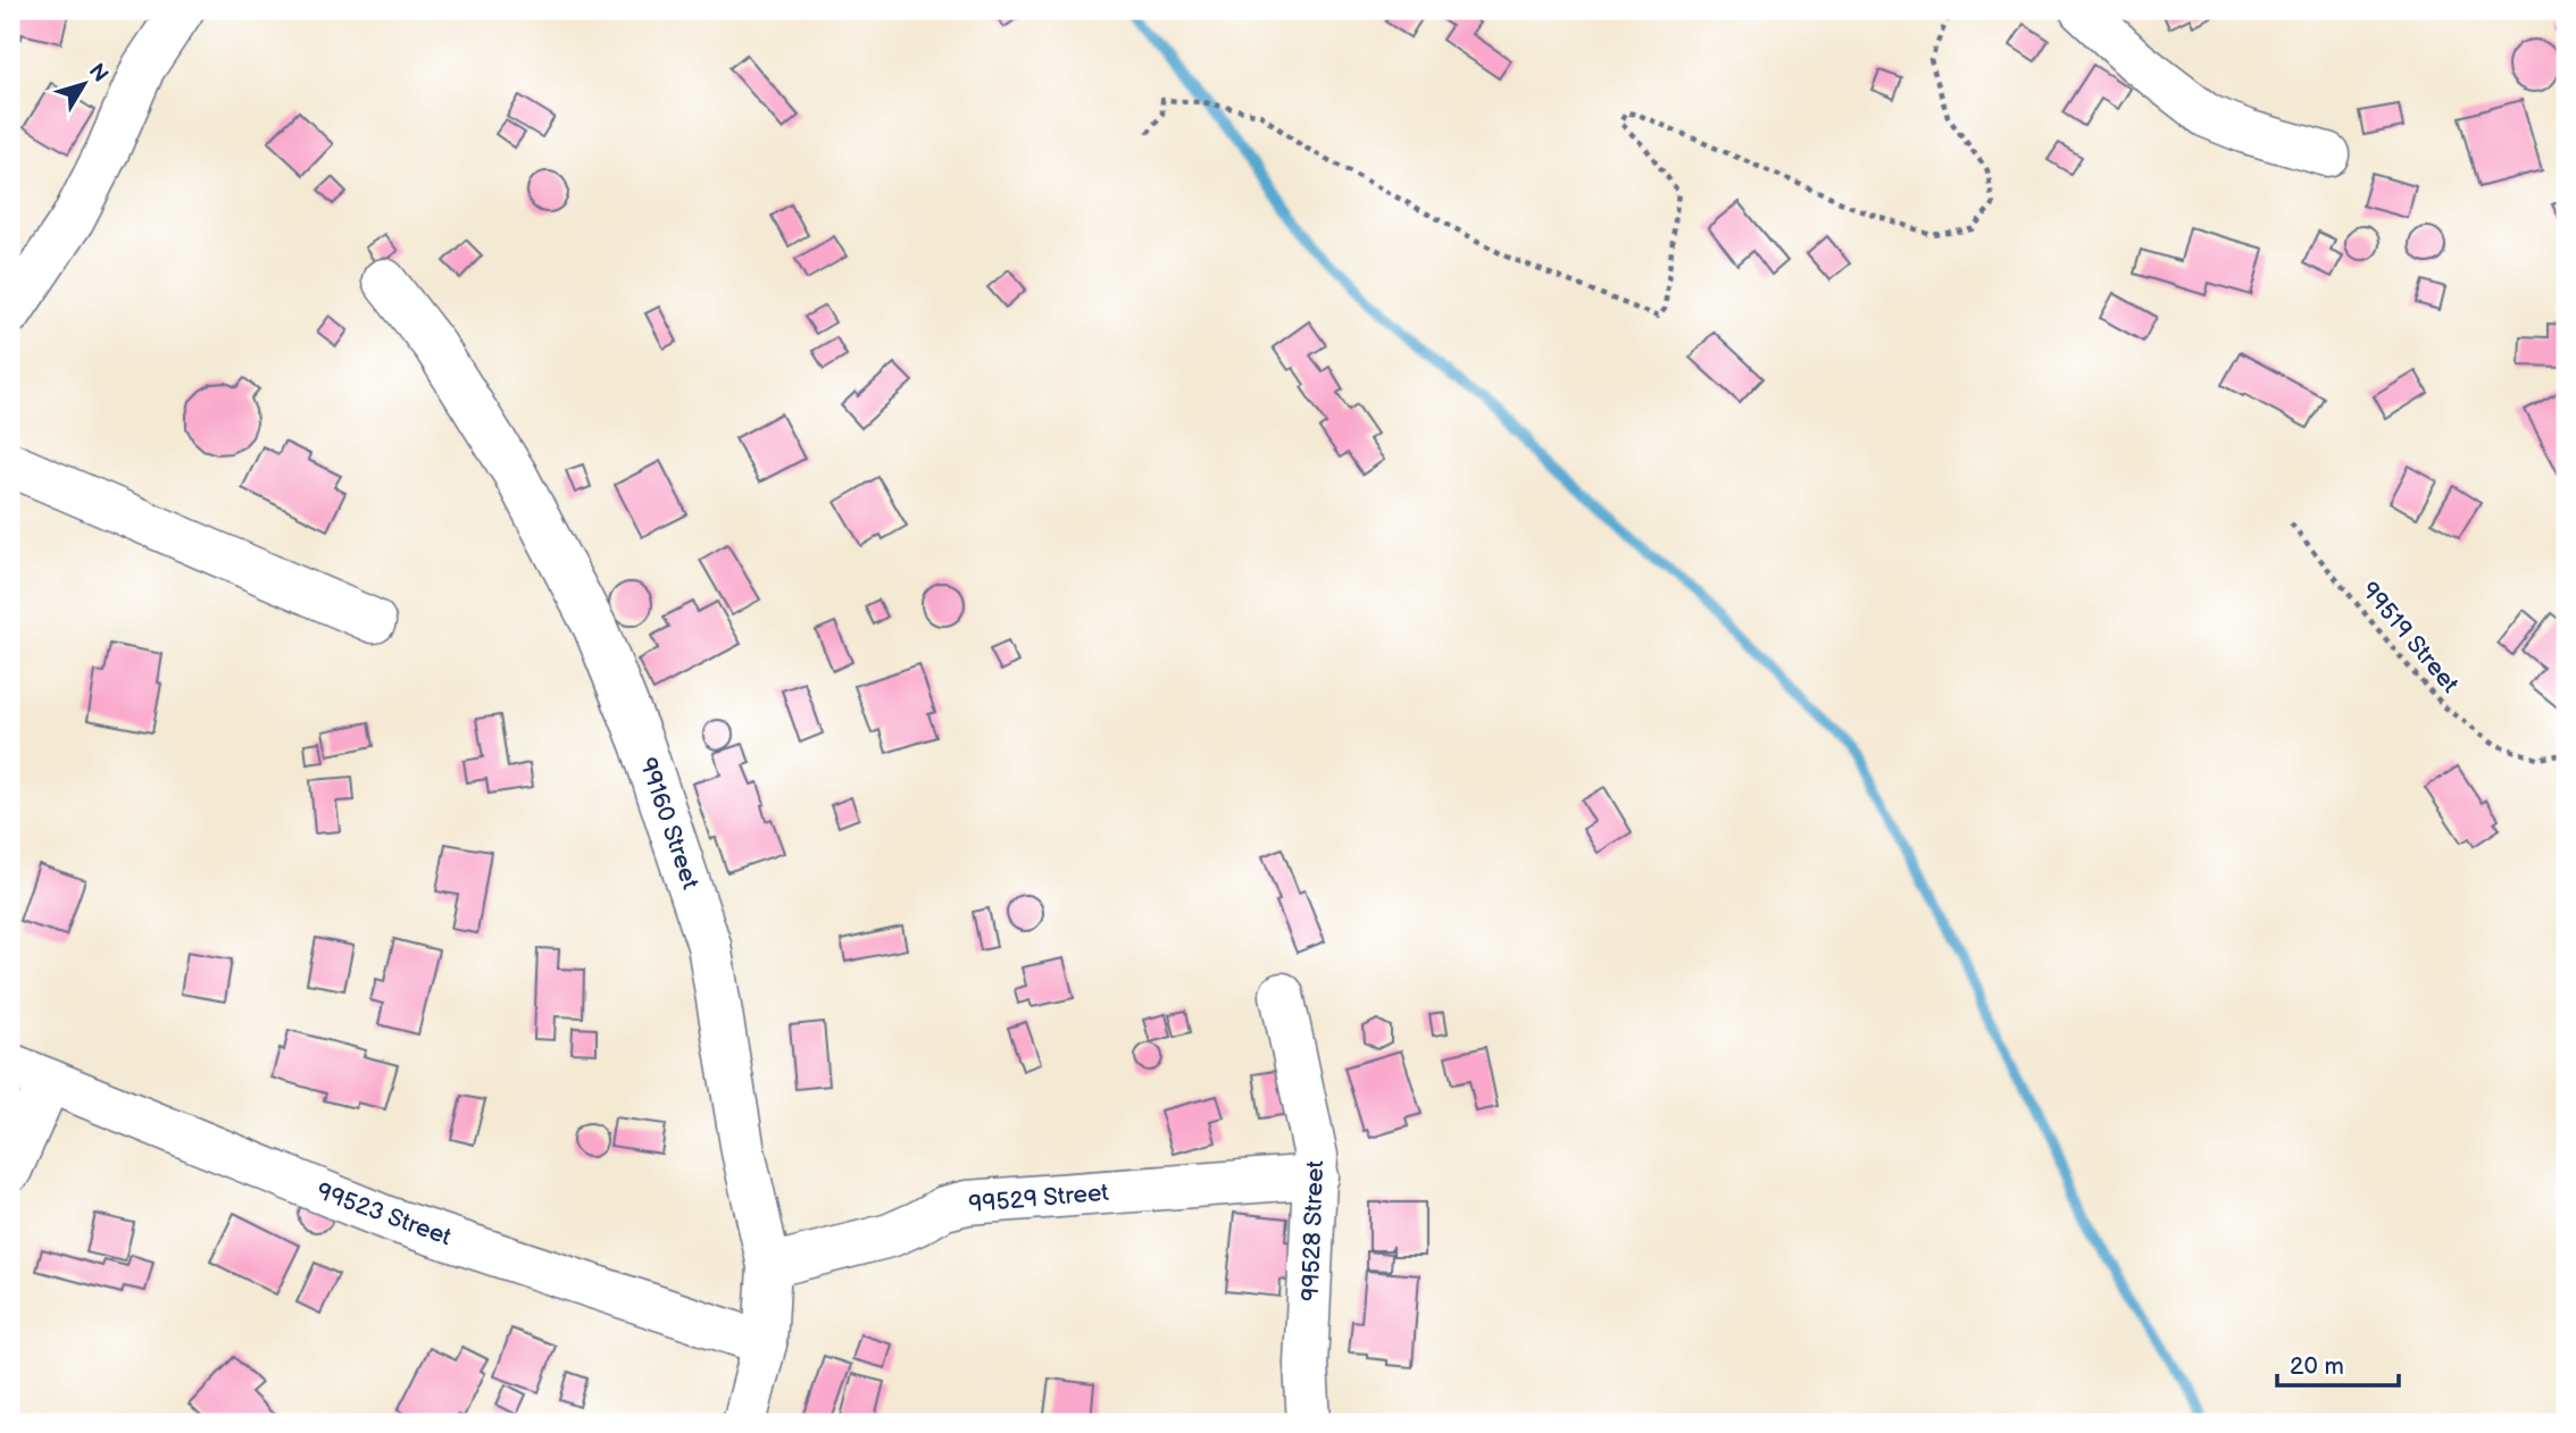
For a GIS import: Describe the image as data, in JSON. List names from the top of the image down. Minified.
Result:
{"streets":{"street":["99160 Street","99529 Street","99523 Street","99528 Street"],"path":["99519 Street"]},"crossings":[["99160 Street","99529 Street"],["99160 Street","99523 Street"],["99529 Street","99528 Street"]],"scale_bar":"20 m","north":"top right"}
